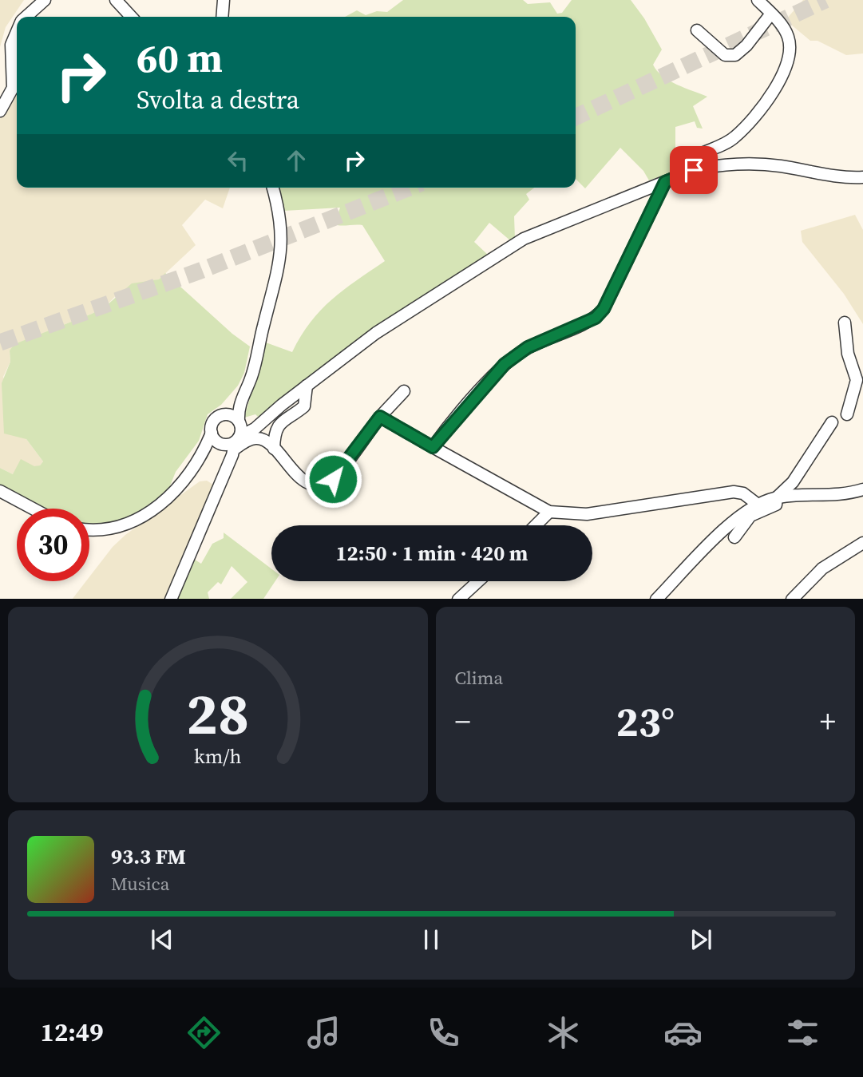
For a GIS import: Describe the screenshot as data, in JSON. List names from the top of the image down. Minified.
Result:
{"page":{"turn":["60 m","Svolta a destra"],"limit":"30","trip":"12:50 · 1 min · 420 m","tile":"Clima","heat":["−","23°","+"],"song":["93.3 FM","Musica"],"tabs":"12:49","gauge":["28","km/h"]}}
